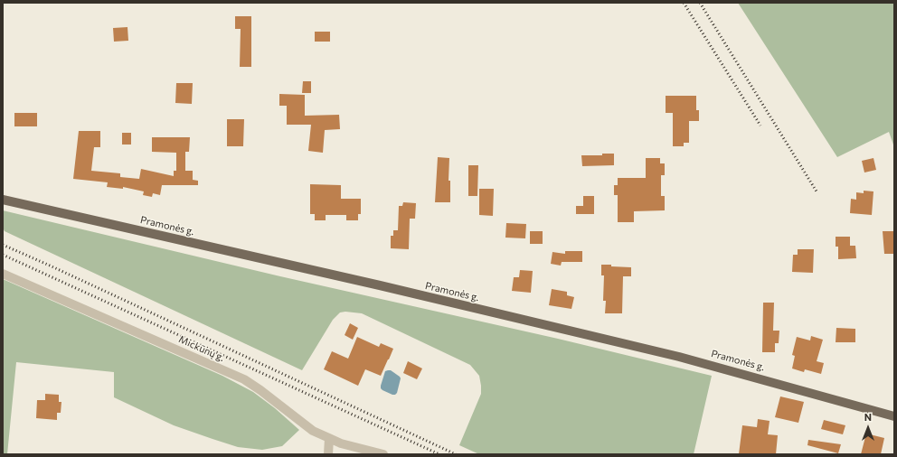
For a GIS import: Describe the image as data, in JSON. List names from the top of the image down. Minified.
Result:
{"streets":{"main road":["Pramonės g."],"street":["Mickūnų g."]},"north":"top"}
